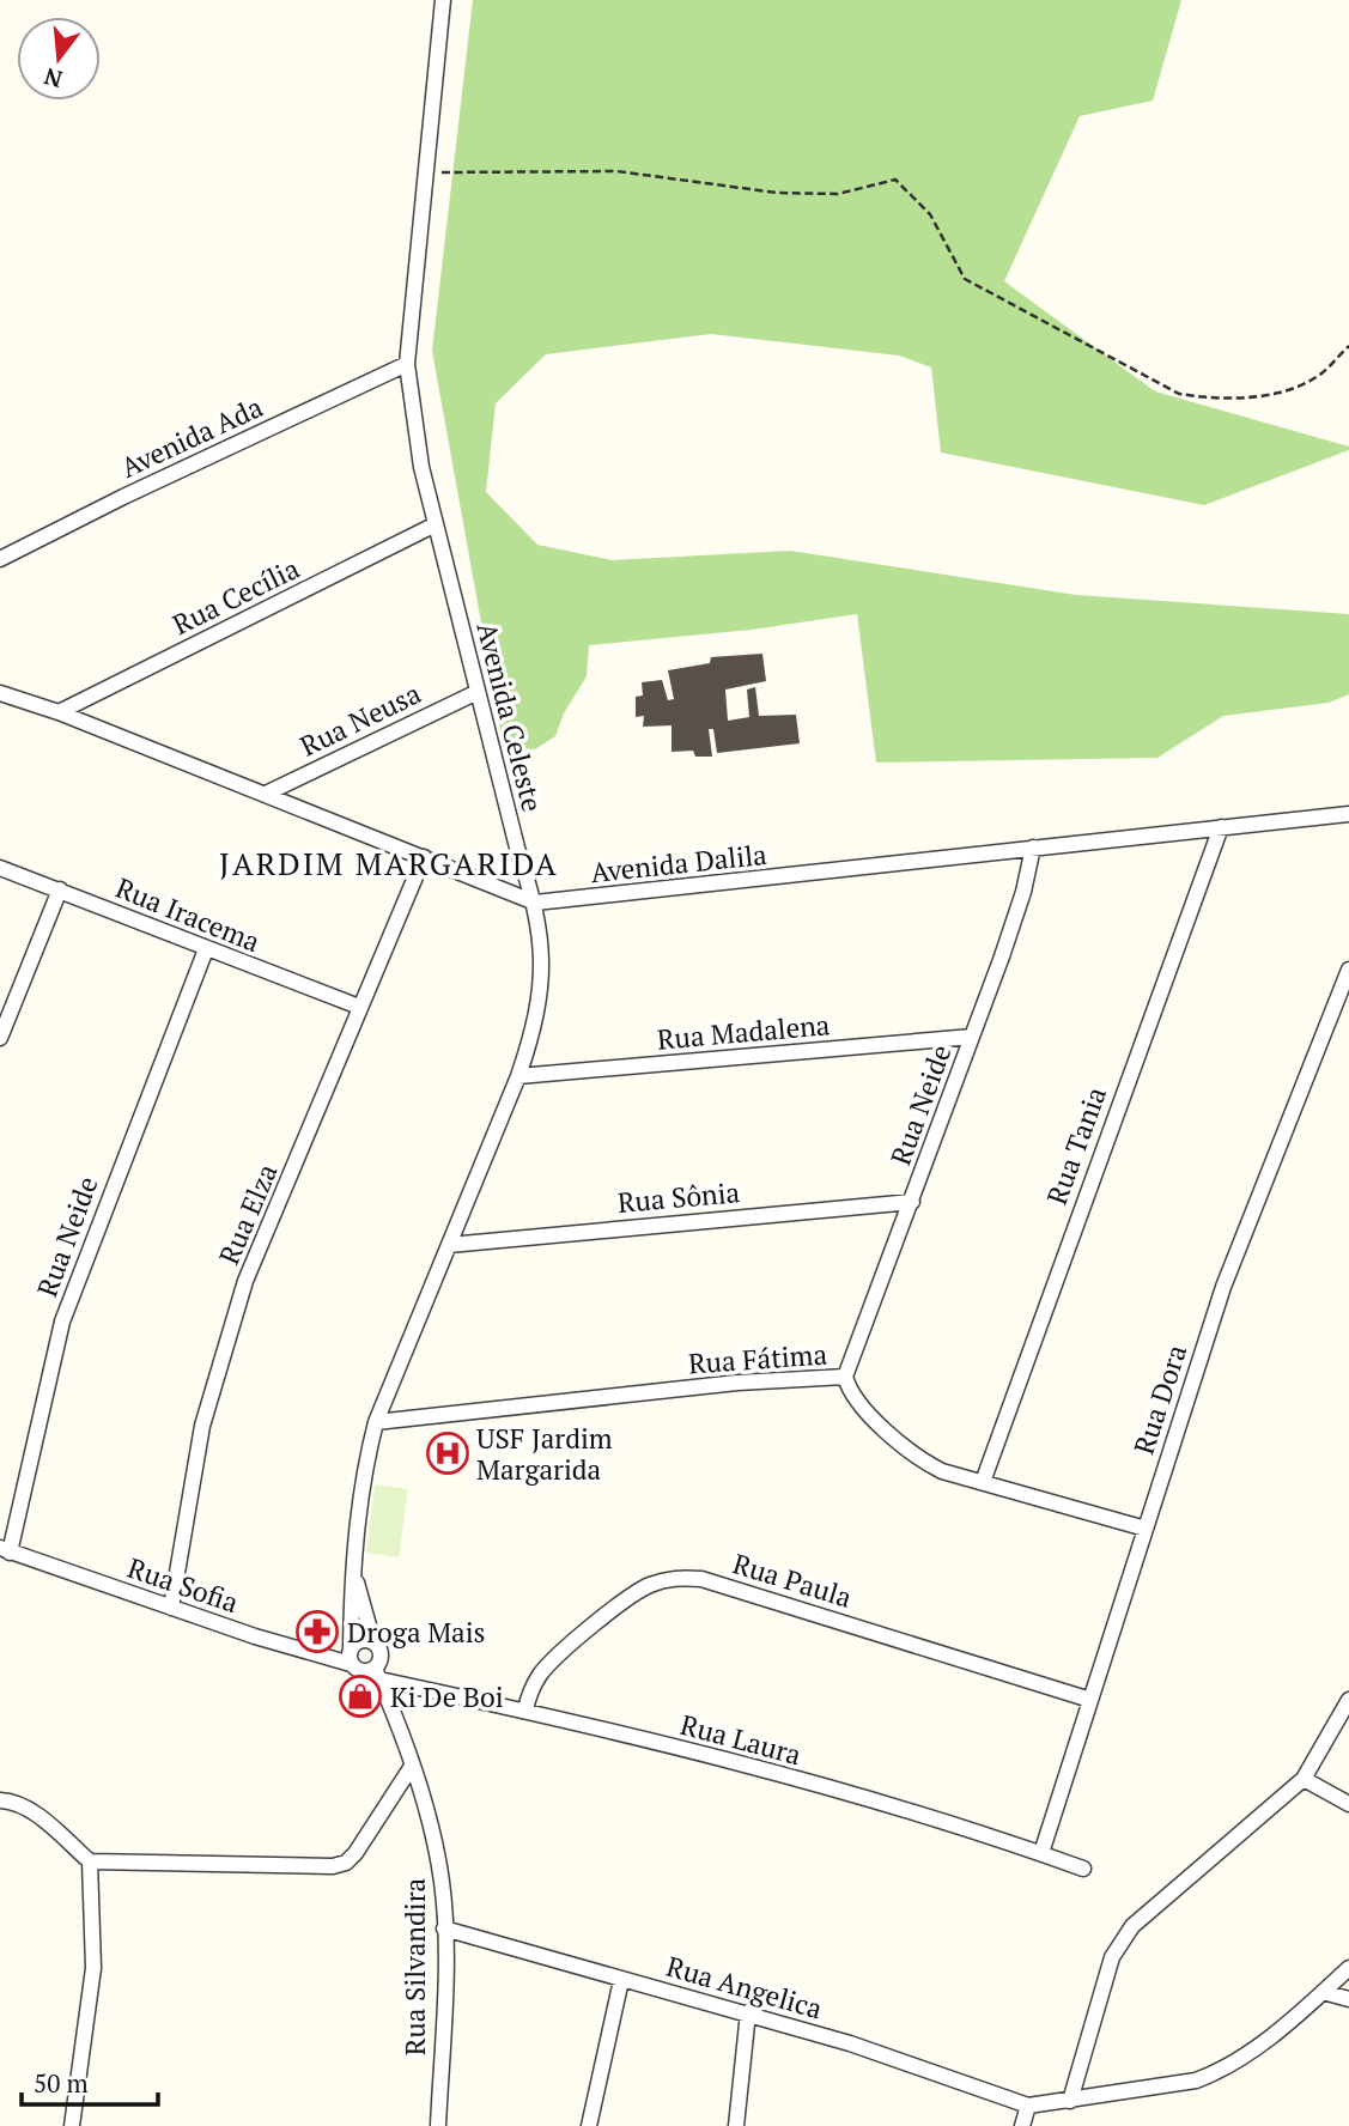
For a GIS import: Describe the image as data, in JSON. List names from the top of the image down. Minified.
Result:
{"streets":{"street":["Avenida Ada","Rua Cecília","Avenida Celeste","Rua Neusa","Avenida Dalila","Rua Iracema","Rua Madalena","Rua Neide","Rua Tania","Rua Sônia","Rua Elza","Rua Fátima","Rua Dora","Rua Paula","Rua Sofia","Rua Laura","Rua Silvandira","Rua Angelica"]},"crossings":[["Avenida Ada","Avenida Celeste"],["Rua Cecília","Avenida Celeste"],["Rua Cecília","Avenida Dalila"],["Avenida Celeste","Rua Neusa"],["Avenida Celeste","Avenida Dalila"],["Avenida Celeste","Rua Madalena"],["Avenida Celeste","Rua Sônia"],["Avenida Celeste","Rua Fátima"],["Avenida Celeste","Rua Sofia"],["Avenida Celeste","Rua Laura"],["Avenida Celeste","Rua Silvandira"],["Rua Neusa","Avenida Dalila"],["Avenida Dalila","Rua Neide"],["Avenida Dalila","Rua Tania"],["Avenida Dalila","Rua Elza"],["Rua Iracema","Rua Neide"],["Rua Iracema","Rua Elza"],["Rua Madalena","Rua Neide"],["Rua Neide","Rua Sônia"],["Rua Neide","Rua Fátima"],["Rua Neide","Rua Sofia"],["Rua Tania","Rua Fátima"],["Rua Elza","Rua Sofia"],["Rua Fátima","Rua Dora"],["Rua Dora","Rua Paula"],["Rua Dora","Rua Laura"],["Rua Paula","Rua Laura"],["Rua Sofia","Rua Laura"],["Rua Sofia","Rua Silvandira"],["Rua Laura","Rua Silvandira"],["Rua Silvandira","Rua Angelica"]],"districts":["JARDIM MARGARIDA"],"places":{"hospital":["USF Jardim Margarida"],"pharmacy":["Droga Mais"],"shop":["Ki De Boi"]},"scale_bar":"50 m","north":"bottom"}
